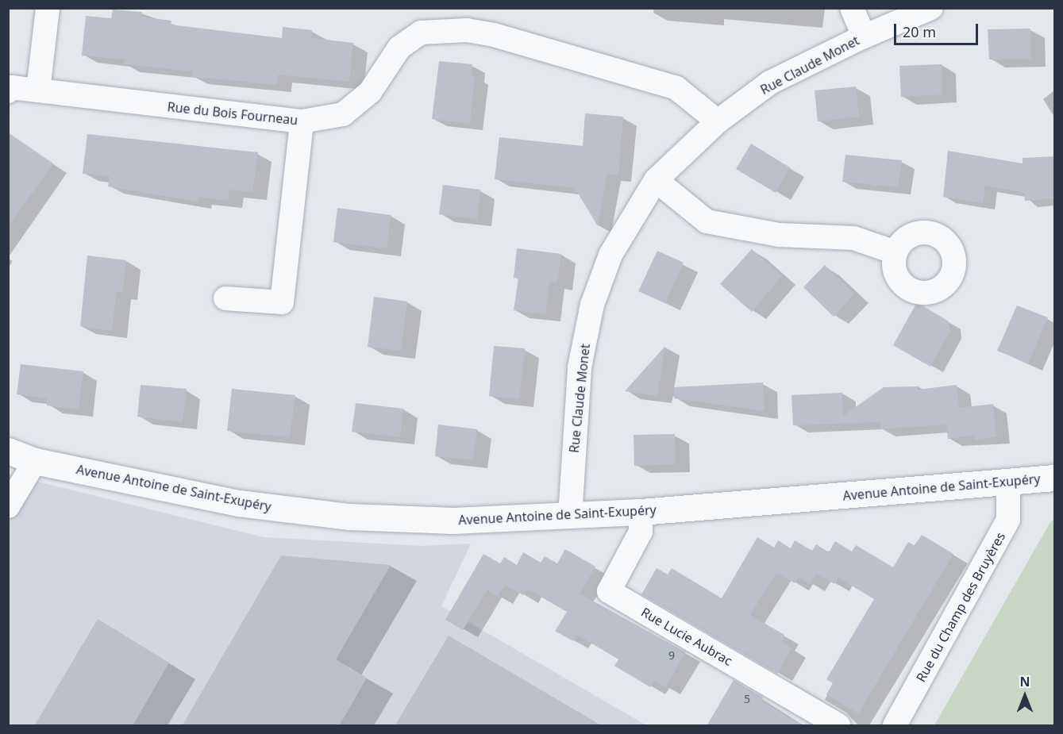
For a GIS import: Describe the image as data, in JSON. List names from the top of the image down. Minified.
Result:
{"streets":{"street":["Rue Claude Monet","Rue du Bois Fourneau","Avenue Antoine de Saint-Exupéry","Rue du Champ des Bruyères","Rue Lucie Aubrac"]},"crossings":[["Rue Claude Monet","Rue du Bois Fourneau"],["Rue Claude Monet","Avenue Antoine de Saint-Exupéry"],["Avenue Antoine de Saint-Exupéry","Rue du Champ des Bruyères"],["Avenue Antoine de Saint-Exupéry","Rue Lucie Aubrac"]],"house_numbers":["9","5"],"scale_bar":"20 m","north":"top"}
